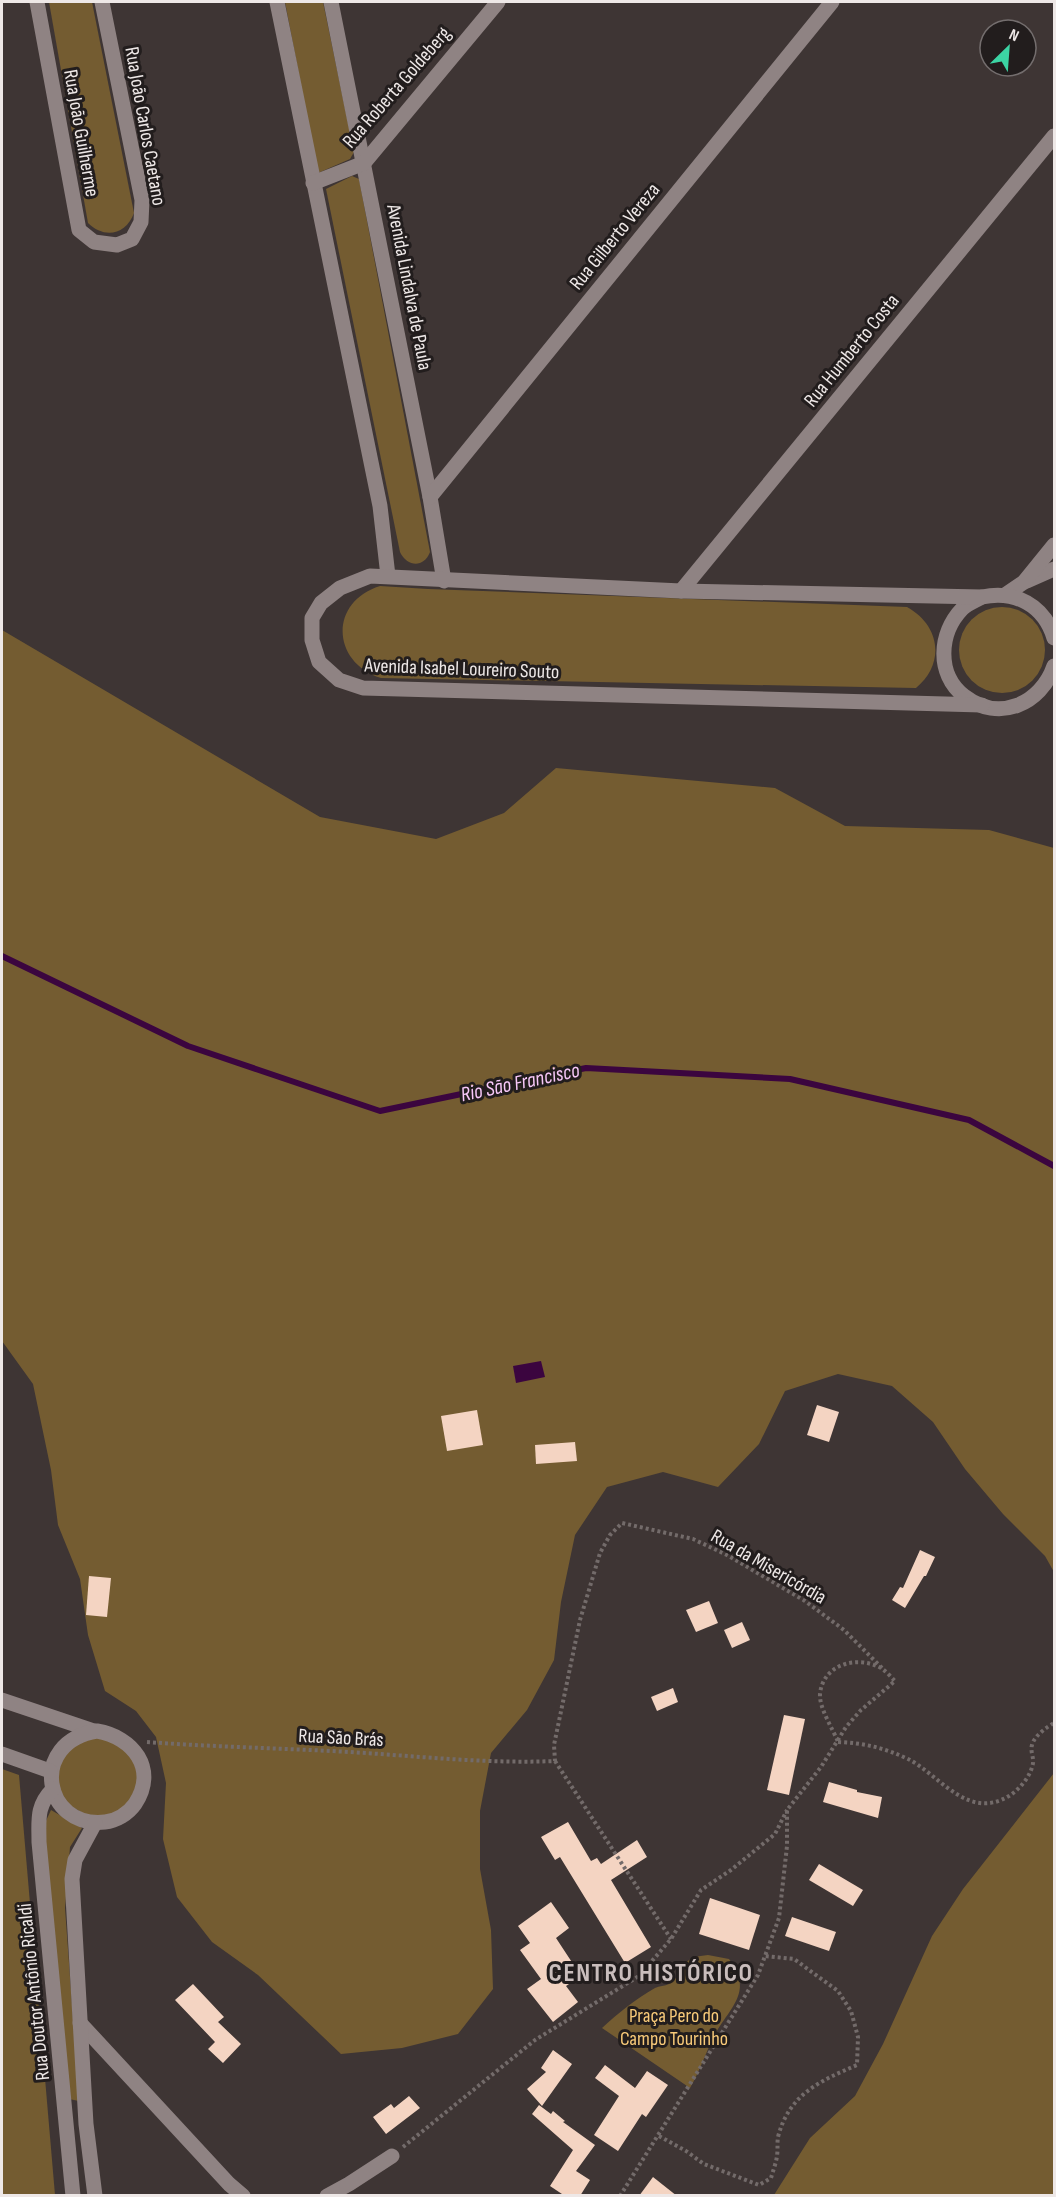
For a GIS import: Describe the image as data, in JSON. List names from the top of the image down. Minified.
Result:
{"streets":{"street":["Rua Roberta Goldeberg","Rua João Carlos Caetano","Rua João Guilherme","Rua Gilberto Vereza","Avenida Lindalva de Paula","Rua Humberto Costa","Avenida Isabel Loureiro Souto","Rua Doutor Antônio Ricaldi"],"path":["Rua da Misericórdia","Rua São Brás"]},"crossings":[["Rua Roberta Goldeberg","Avenida Lindalva de Paula"],["Rua João Carlos Caetano","Rua João Guilherme"],["Rua Gilberto Vereza","Avenida Lindalva de Paula"],["Avenida Lindalva de Paula","Avenida Isabel Loureiro Souto"],["Rua Humberto Costa","Avenida Isabel Loureiro Souto"],["Rua da Misericórdia","Rua São Brás"],["Rua São Brás","Rua Doutor Antônio Ricaldi"]],"districts":["CENTRO HISTÓRICO"],"water":["Rio São Francisco"],"parks":["Praça Pero do Campo Tourinho"],"north":"top right"}
